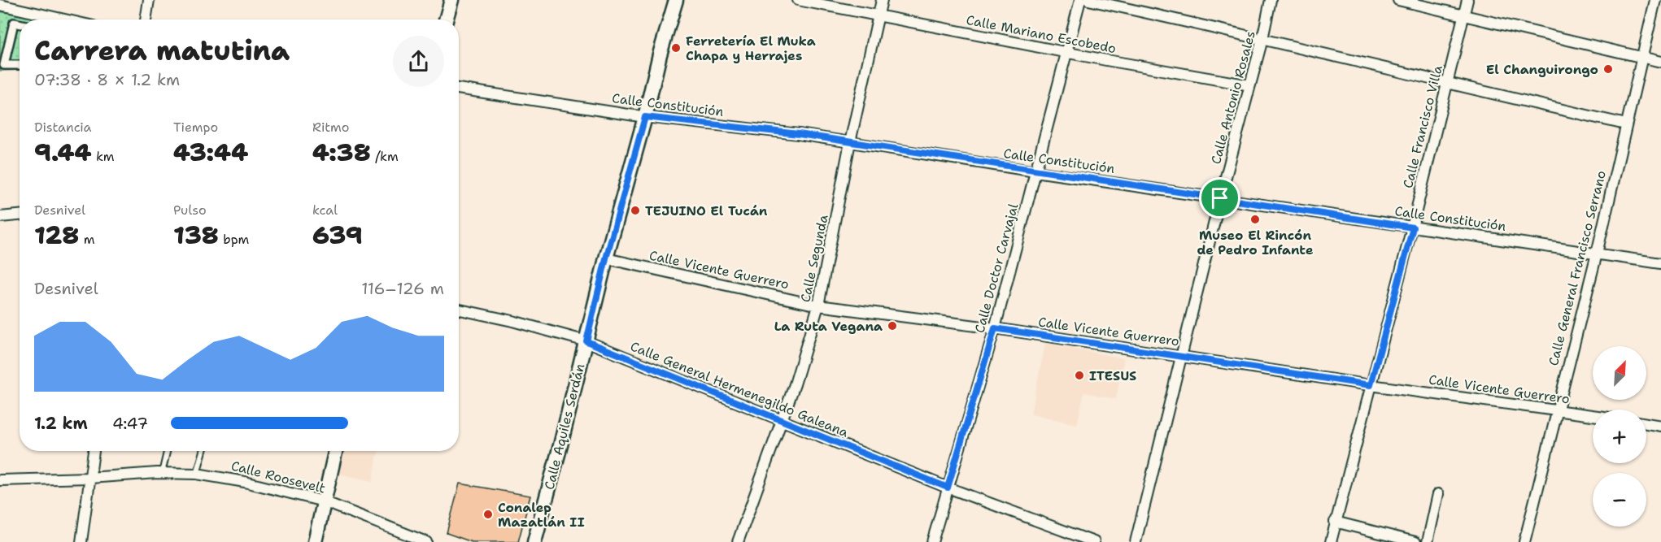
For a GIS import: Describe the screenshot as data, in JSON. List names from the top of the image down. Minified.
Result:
{"streets":{"street":["Calle Mariano Escobedo","Calle Antonio Rosales","Calle Constitución","Calle Francisco Villa","Calle Segunda","Calle Doctor Carvajal","Calle General Francisco Serrano","Calle Vicente Guerrero","Calle General Hermenegildo Galeana","Calle Aquiles Serdán","Calle Roosevelt"]},"crossings":[["Calle Mariano Escobedo","Calle Antonio Rosales"],["Calle Mariano Escobedo","Calle Segunda"],["Calle Mariano Escobedo","Calle Doctor Carvajal"],["Calle Antonio Rosales","Calle Constitución"],["Calle Antonio Rosales","Calle Vicente Guerrero"],["Calle Constitución","Calle Francisco Villa"],["Calle Constitución","Calle Segunda"],["Calle Constitución","Calle Doctor Carvajal"],["Calle Constitución","Calle General Francisco Serrano"],["Calle Constitución","Calle Aquiles Serdán"],["Calle Francisco Villa","Calle Vicente Guerrero"],["Calle Segunda","Calle Vicente Guerrero"],["Calle Segunda","Calle General Hermenegildo Galeana"],["Calle Doctor Carvajal","Calle Vicente Guerrero"],["Calle Doctor Carvajal","Calle General Hermenegildo Galeana"],["Calle General Francisco Serrano","Calle Vicente Guerrero"],["Calle Vicente Guerrero","Calle Aquiles Serdán"],["Calle General Hermenegildo Galeana","Calle Aquiles Serdán"]],"places":["Ferretería El Muka Chapa y Herrajes","El Changuirongo","TEJUINO El Tucán","Museo El Rincón de Pedro Infante","La Ruta Vegana","ITESUS","Conalep Mazatlán II"],"north":"top right","page":{"heading":["Carrera matutina","07:38 · 8 × 1.2 km"],"stats":[["Distancia","9.44 km"],["Tiempo","43:44"],["Ritmo","4:38 /km"],["Desnivel","128 m"],["Pulso","138 bpm"],["kcal","639"]],"chart":["Desnivel","116–126 m"],"map_buttons":["+","−"],"list":[{"name":"1.2 km","note":"4:47"}]}}
